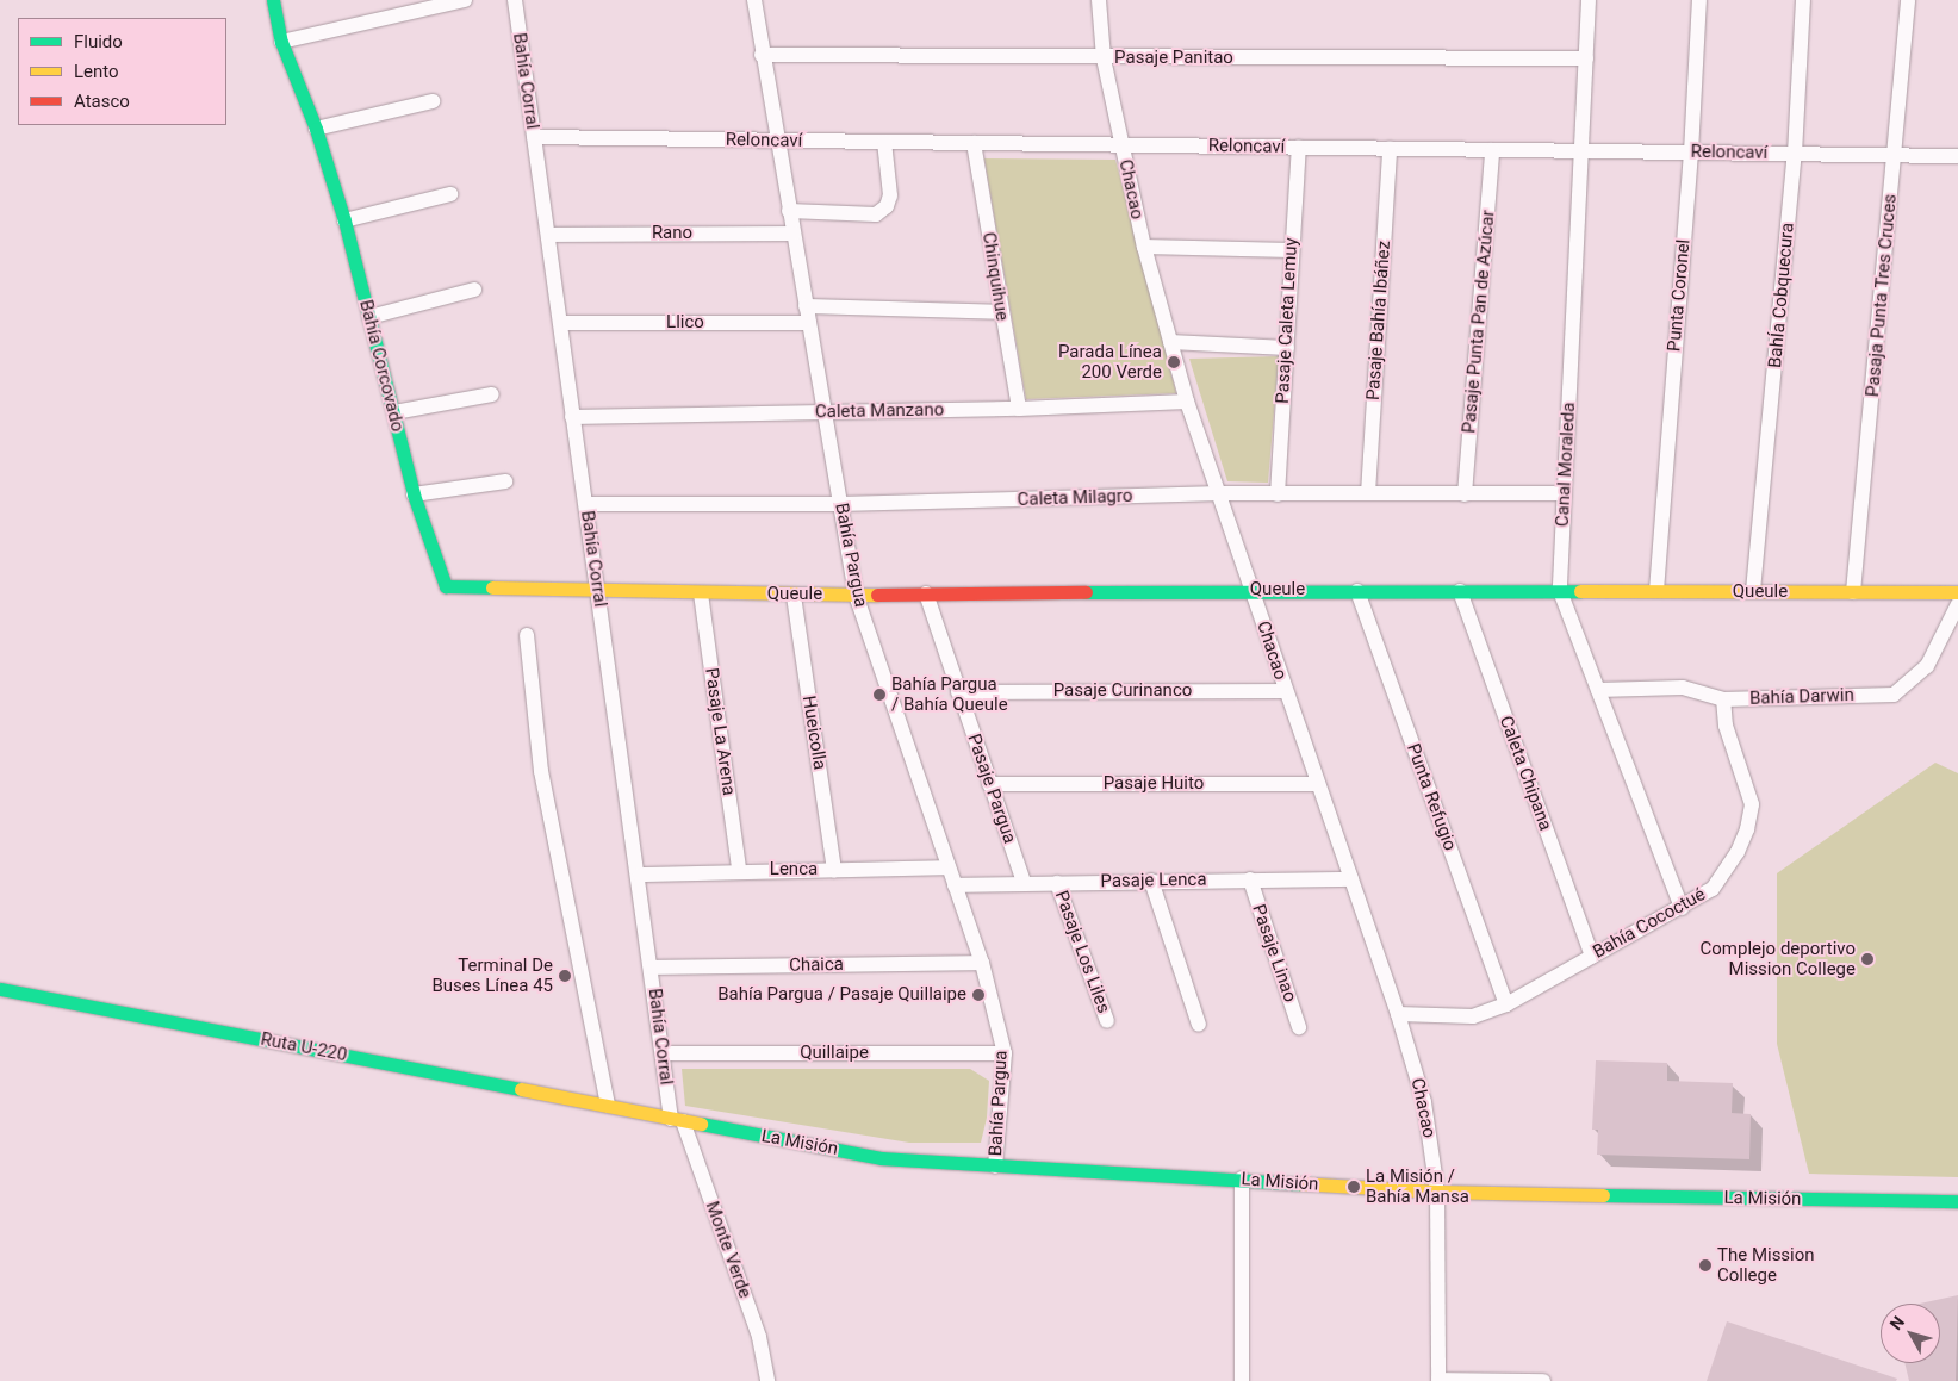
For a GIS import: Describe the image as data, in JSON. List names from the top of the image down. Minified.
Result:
{"streets":{"street":["Pasaje Panitao","Bahía Corral","Reloncaví","Chacao","Rano","Chinquihue","Punta Coronel","BahÍa Cobquecura","Pasaja Punta Tres Cruces","Pasaje Caleta Lemuy","Pasaje Bahía Ibáñez","Pasaje Punta Pan de Azúcar","Llico","Bahía Corcovado","Caleta Manzano","Canal Moraleda","Caleta Milagro","Bahía Pargua","Queule","Pasaje Curinanco","Bahía Darwin","Pasaje La Arena","Hueicolla","Caleta Chipana","Pasaje Huito","Pasaje Pargua","Punta Refugio","Lenca","Pasaje Lenca","Bahía Cococtué","Pasaje Los Liles","Pasaje Linao","Chaica","Ruta U-220","Quillaipe","La Misión","Monte Verde"]},"crossings":[["Pasaje Panitao","Chacao"],["Pasaje Panitao","Canal Moraleda"],["Pasaje Panitao","Bahía Pargua"],["Bahía Corral","Reloncaví"],["Bahía Corral","Rano"],["Bahía Corral","Llico"],["Bahía Corral","Bahía Corcovado"],["Bahía Corral","Caleta Manzano"],["Bahía Corral","Caleta Milagro"],["Bahía Corral","Queule"],["Bahía Corral","Lenca"],["Bahía Corral","Chaica"],["Bahía Corral","Quillaipe"],["Bahía Corral","La Misión"],["Bahía Corral","Monte Verde"],["Reloncaví","Chacao"],["Reloncaví","Chinquihue"],["Reloncaví","Punta Coronel"],["Reloncaví","BahÍa Cobquecura"],["Reloncaví","Pasaja Punta Tres Cruces"],["Reloncaví","Pasaje Caleta Lemuy"],["Reloncaví","Pasaje Bahía Ibáñez"],["Reloncaví","Pasaje Punta Pan de Azúcar"],["Reloncaví","Canal Moraleda"],["Reloncaví","Bahía Pargua"],["Chacao","Caleta Manzano"],["Chacao","Caleta Milagro"],["Chacao","Queule"],["Chacao","Pasaje Curinanco"],["Chacao","Pasaje Huito"],["Chacao","Pasaje Lenca"],["Chacao","Bahía Cococtué"],["Chacao","La Misión"],["Rano","Bahía Pargua"],["Chinquihue","Caleta Manzano"],["Punta Coronel","Queule"],["BahÍa Cobquecura","Queule"],["Pasaja Punta Tres Cruces","Queule"],["Pasaje Caleta Lemuy","Caleta Milagro"],["Pasaje Bahía Ibáñez","Caleta Milagro"],["Pasaje Punta Pan de Azúcar","Caleta Milagro"],["Llico","Bahía Pargua"],["Bahía Corcovado","Queule"],["Caleta Manzano","Bahía Pargua"],["Canal Moraleda","Caleta Milagro"],["Canal Moraleda","Queule"],["Canal Moraleda","Bahía Darwin"],["Canal Moraleda","Bahía Cococtué"],["Caleta Milagro","Bahía Pargua"],["Bahía Pargua","Queule"],["Bahía Pargua","Lenca"],["Bahía Pargua","Pasaje Lenca"],["Bahía Pargua","Chaica"],["Bahía Pargua","Quillaipe"],["Bahía Pargua","La Misión"],["Queule","Pasaje La Arena"],["Queule","Hueicolla"],["Queule","Caleta Chipana"],["Queule","Pasaje Pargua"],["Queule","Punta Refugio"],["Pasaje Curinanco","Pasaje Pargua"],["Bahía Darwin","Bahía Cococtué"],["Pasaje La Arena","Lenca"],["Hueicolla","Lenca"],["Caleta Chipana","Bahía Cococtué"],["Pasaje Huito","Pasaje Pargua"],["Pasaje Pargua","Pasaje Lenca"],["Punta Refugio","Bahía Cococtué"],["Pasaje Lenca","Pasaje Los Liles"],["Pasaje Lenca","Pasaje Linao"],["Ruta U-220","La Misión"],["La Misión","Monte Verde"]],"places":["Parada Línea 200 Verde","Bahía Pargua / Bahía Queule","Complejo deportivo Mission College","Terminal De Buses Línea 45","Bahía Pargua / Pasaje Quillaipe","La Misión / Bahía Mansa","The Mission College"],"legend":["Fluido","Lento","Atasco"],"north":"top left"}
